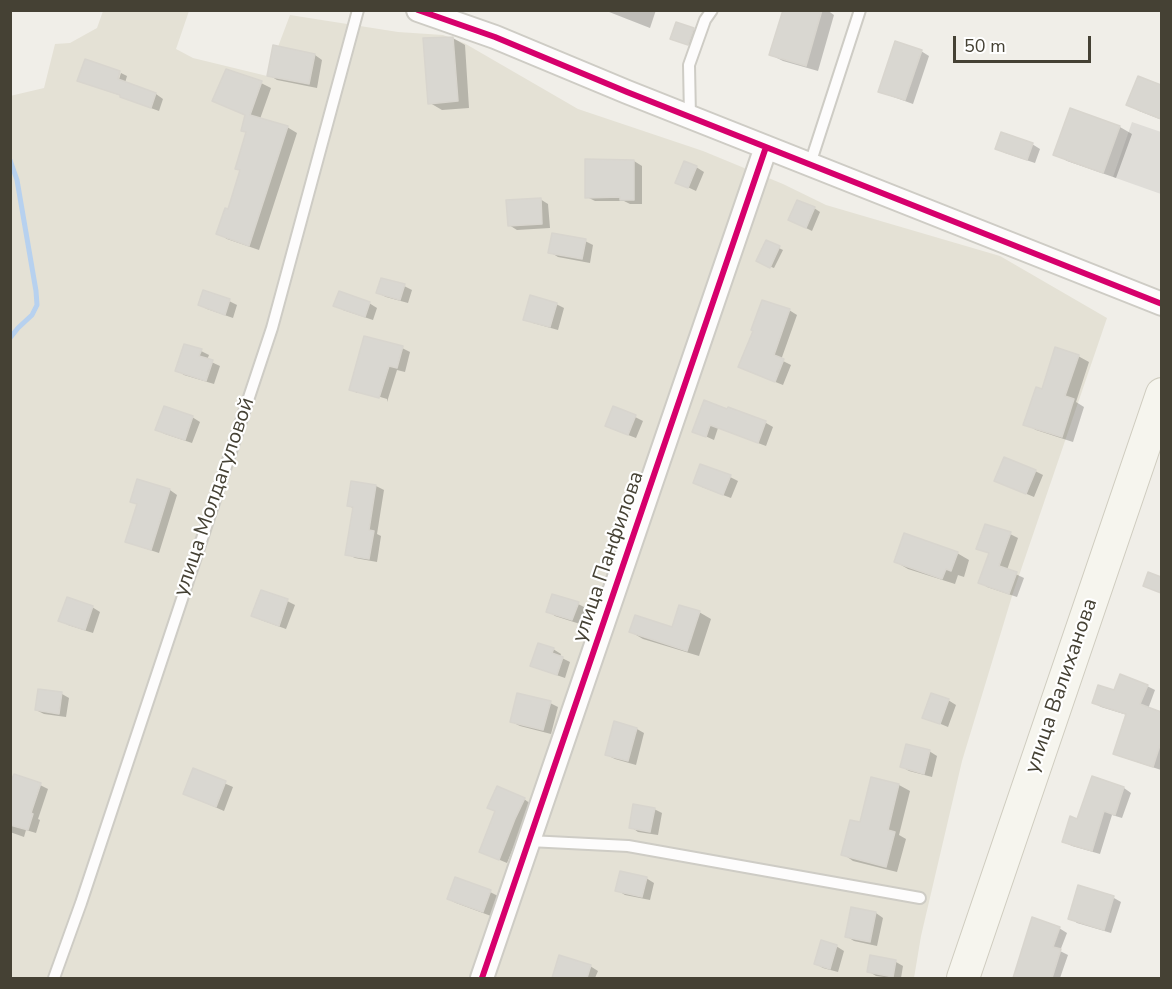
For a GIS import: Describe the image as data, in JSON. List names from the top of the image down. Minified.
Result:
{"streets":{"main road":["улица Валиханова"],"street":["улица Панфилова"],"lane":["улица Молдагуловой"]},"scale_bar":"50 m"}
